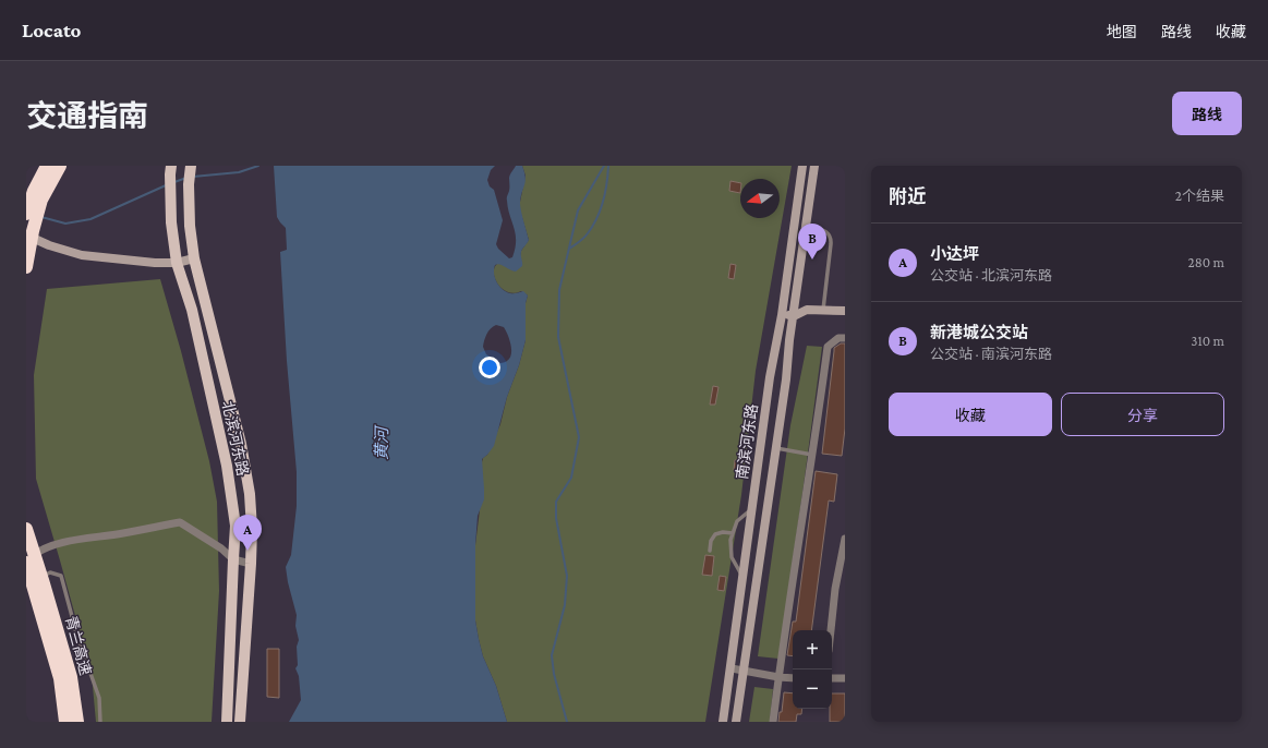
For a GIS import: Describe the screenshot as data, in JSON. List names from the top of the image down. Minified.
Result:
{"streets":{"highway":["青兰高速"],"main road":["北滨河东路","南滨河东路"]},"water":["黄河"],"north":"left","page":{"header":"Locato","nav":["地图","路线","收藏"],"title":"交通指南","buttons":["路线",["收藏","分享"]],"heading":["附近","2个结果"],"list":[{"mark":"A","name":"小达坪","note":"公交站 · 北滨河东路","value":"280 m"},{"mark":"B","name":"新港城公交站","note":"公交站 · 南滨河东路","value":"310 m"}],"pins":["B","A"],"map_buttons":["+","−"]}}
